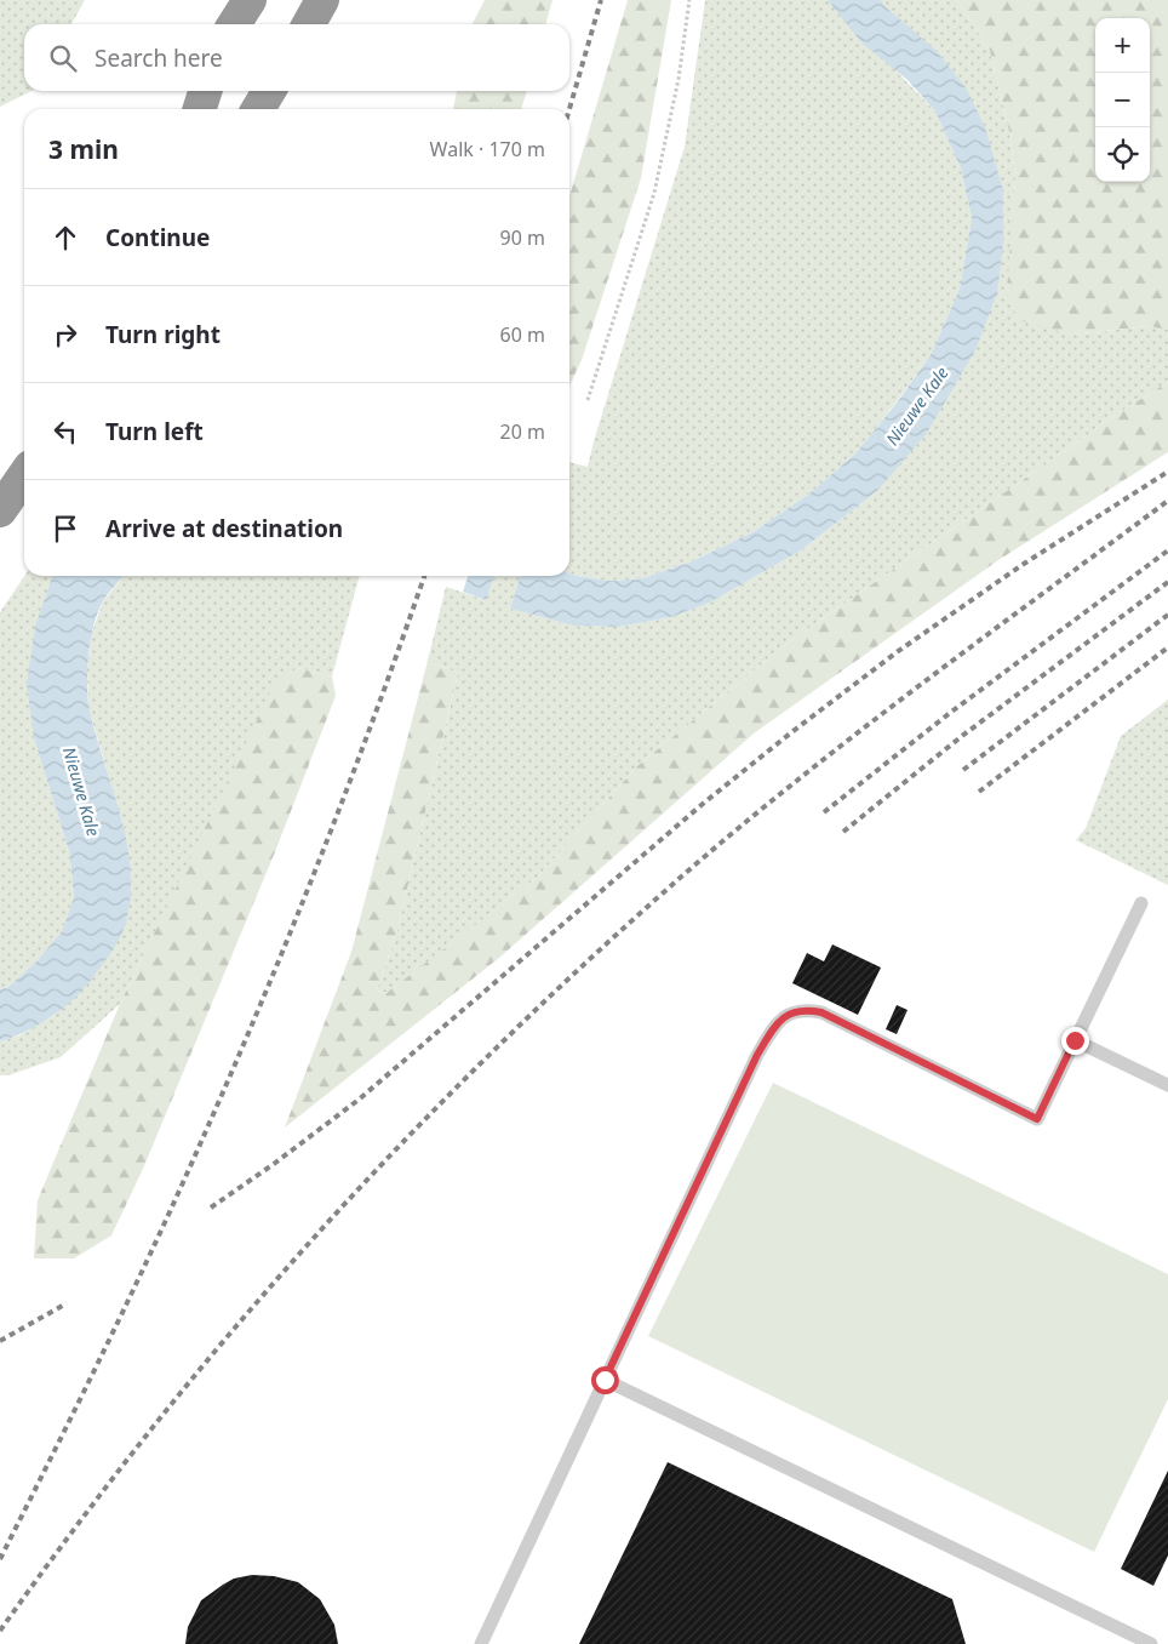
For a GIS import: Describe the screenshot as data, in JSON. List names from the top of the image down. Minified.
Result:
{"water":["Nieuwe Kale"],"page":{"map_buttons":["+","−"],"search":"Search here","heading":["3 min","Walk · 170 m"],"list":[["Continue","90 m"],["Turn right","60 m"],["Turn left","20 m"],"Arrive at destination"]}}
